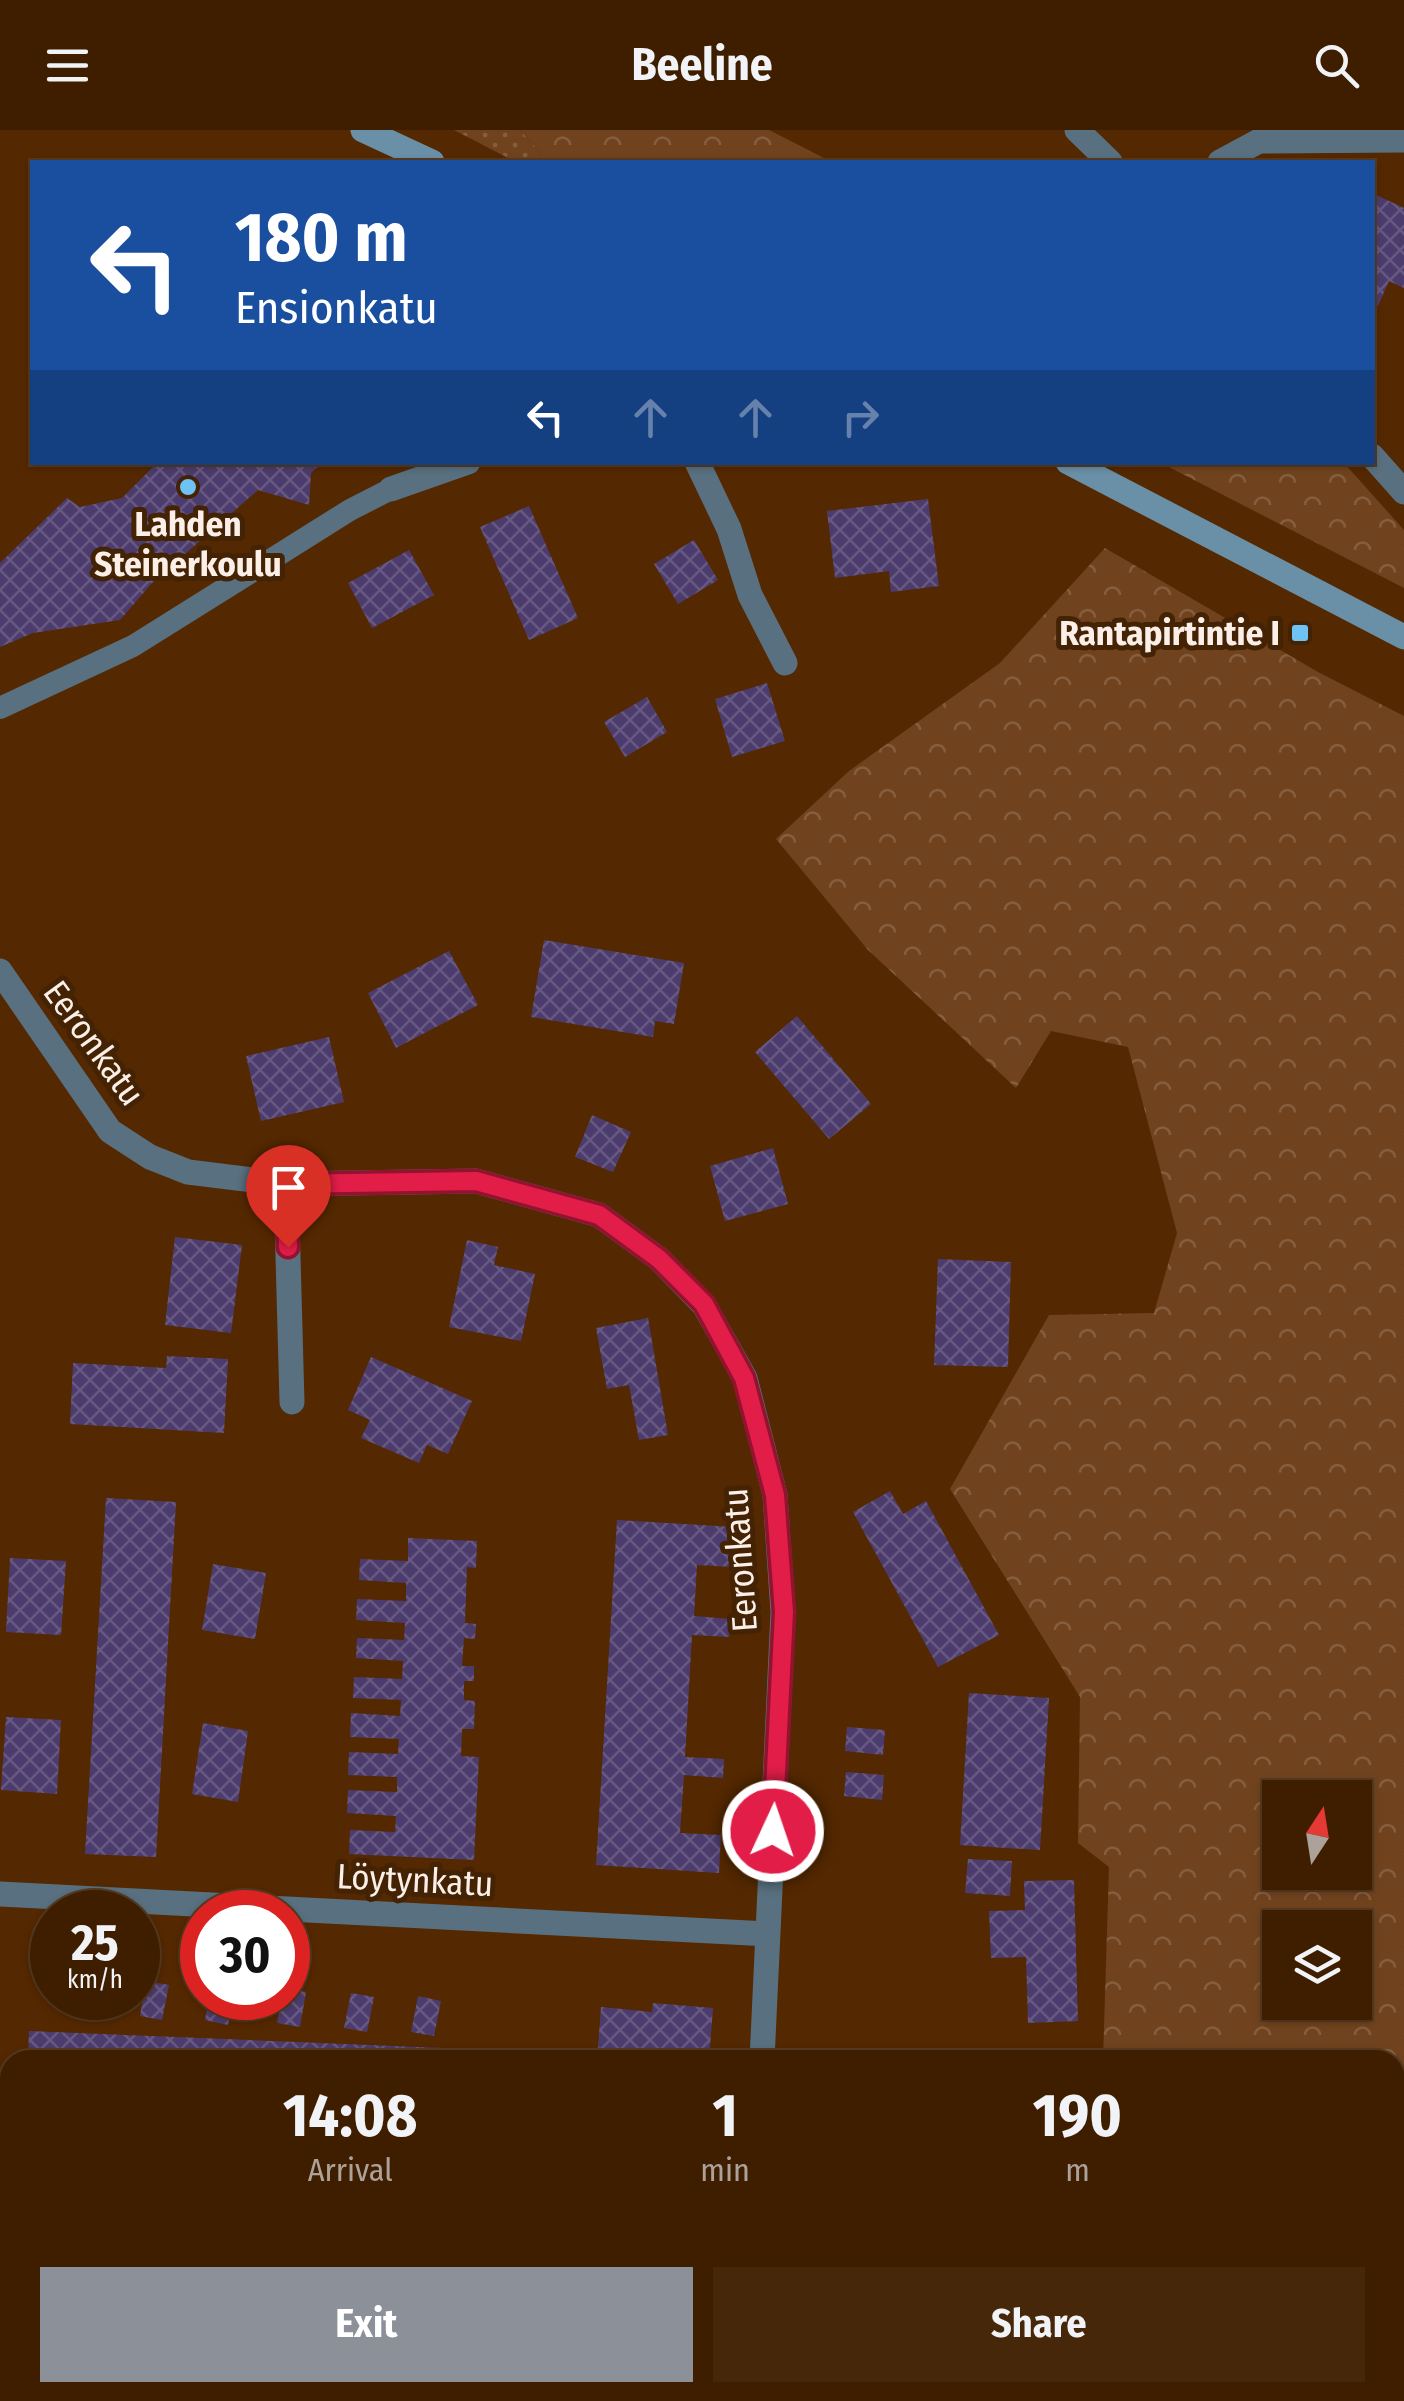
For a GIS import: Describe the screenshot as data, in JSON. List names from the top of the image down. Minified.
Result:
{"streets":{"street":["Eeronkatu","Löytynkatu"]},"crossings":[["Eeronkatu","Löytynkatu"]],"places":{"other":["Lahden Steinerkoulu"],"transit":["Rantapirtintie I"]},"north":"top","page":{"header":"Beeline","turn":["180 m","Ensionkatu"],"speed":"25 km/h","limit":"30","eta":["14:08","Arrival","1","min","190","m"],"buttons":["Exit","Share"]}}
